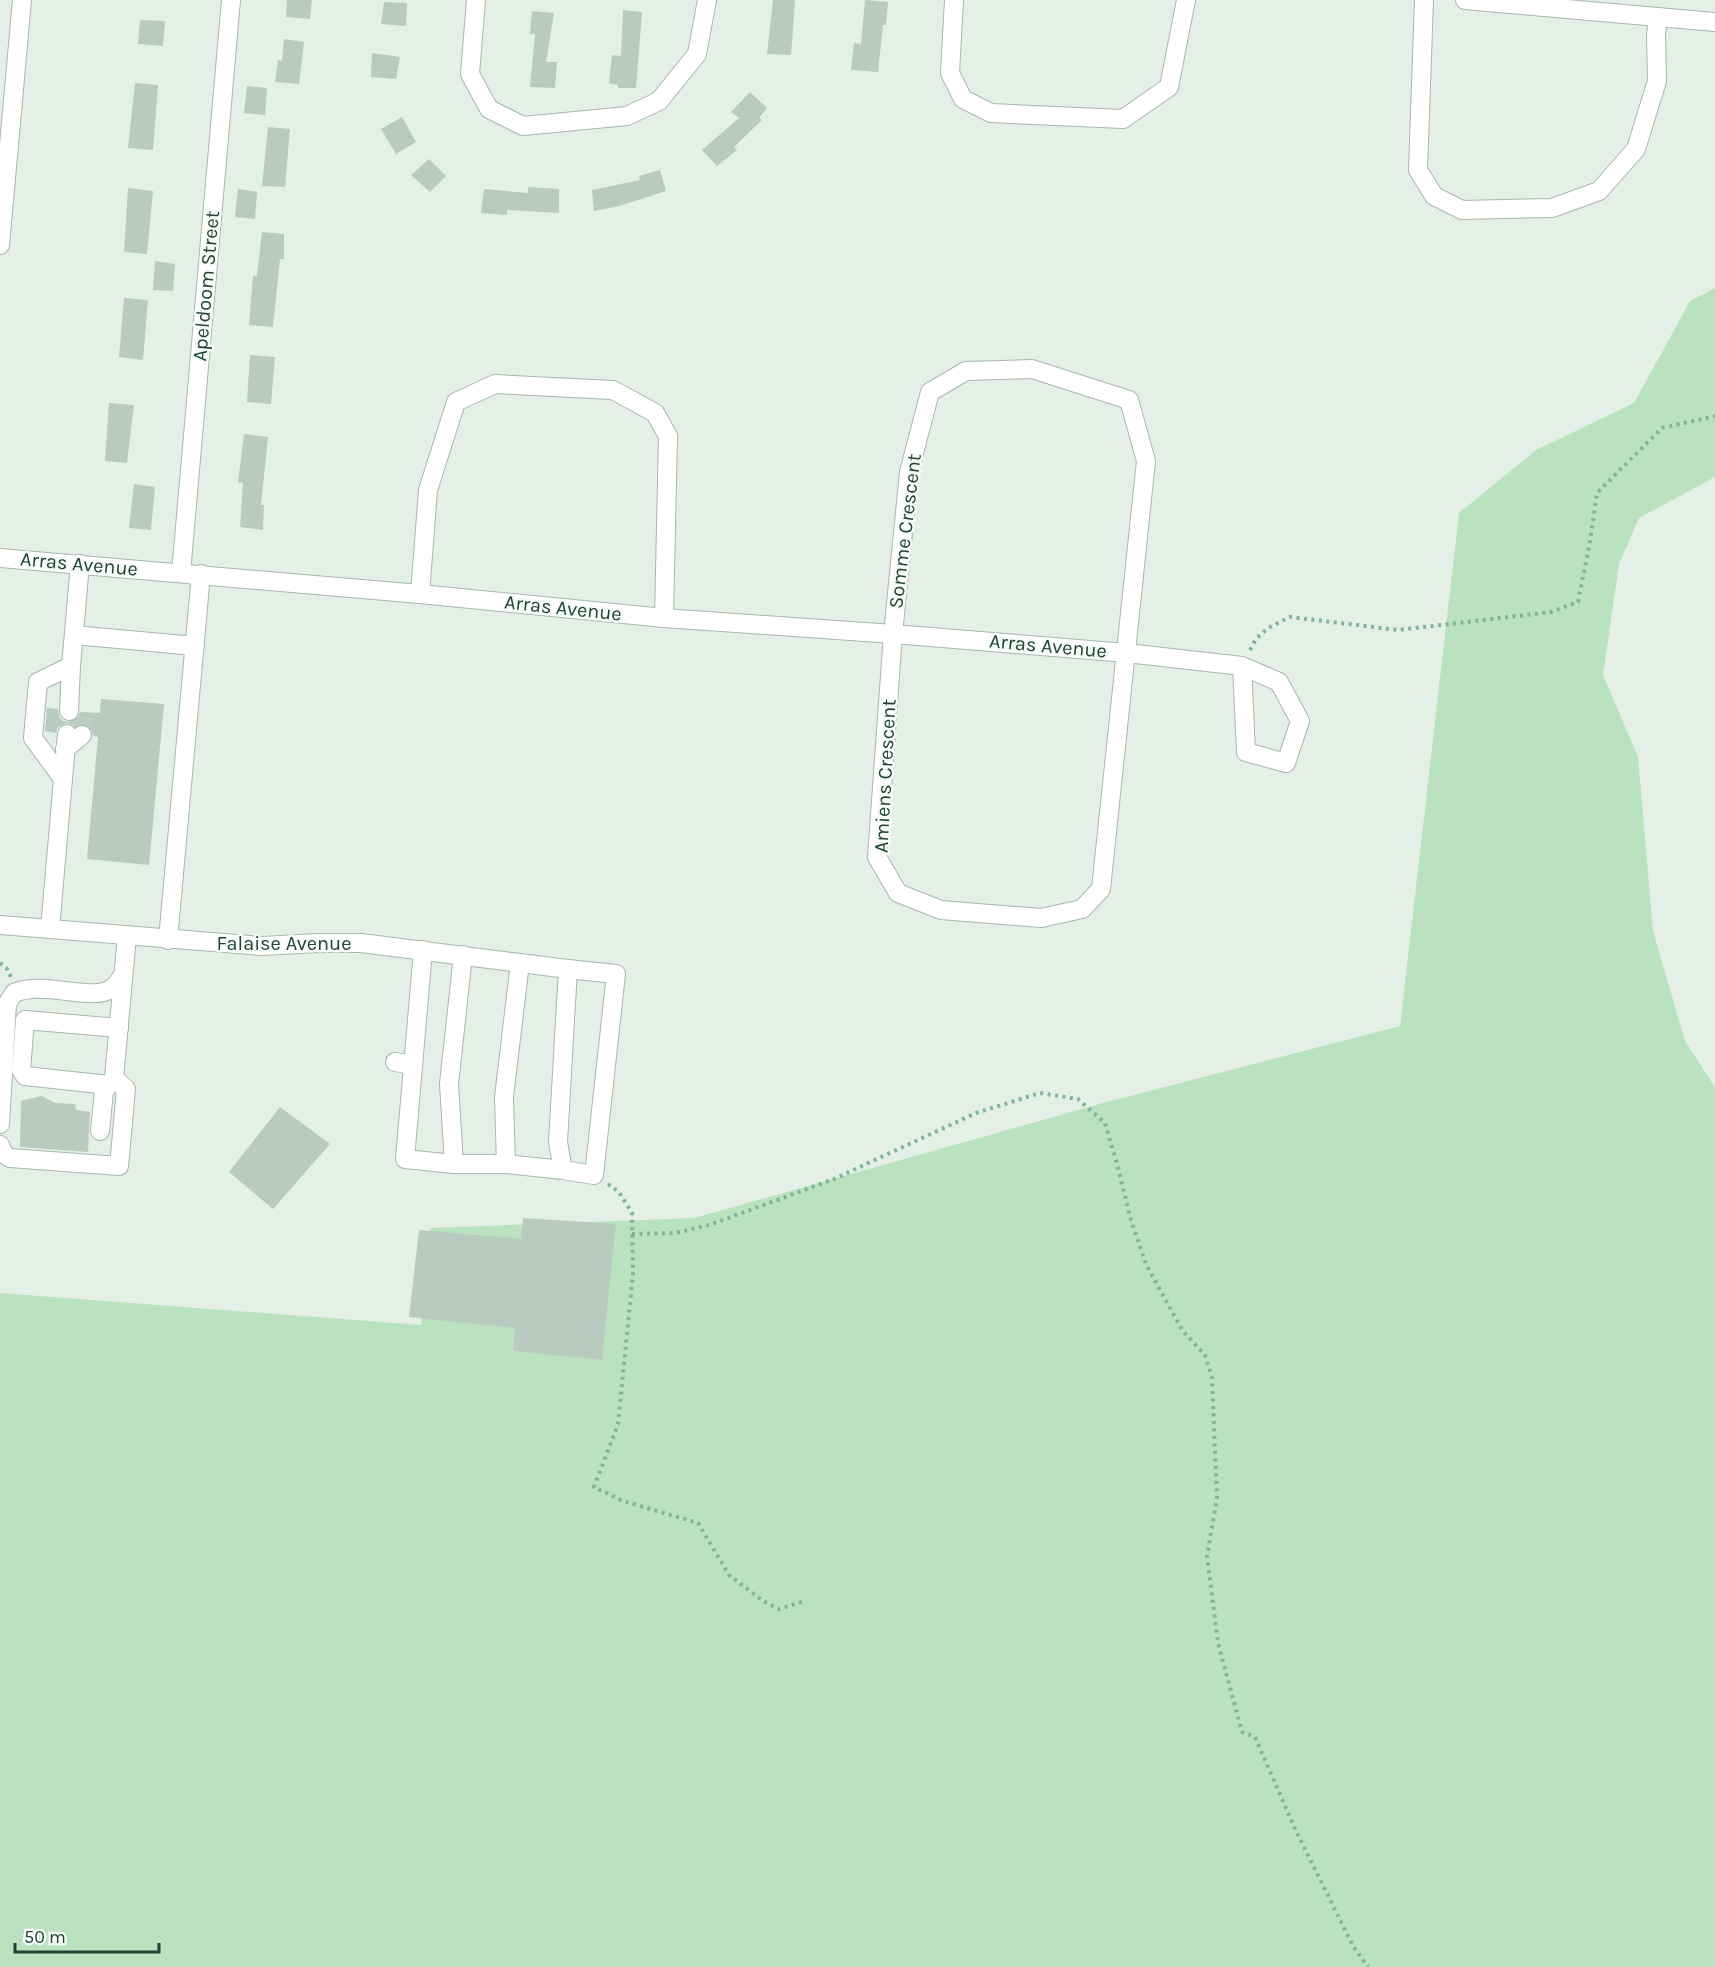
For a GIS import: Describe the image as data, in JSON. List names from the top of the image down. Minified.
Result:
{"streets":{"street":["Apeldoom Street","Somme Crescent","Arras Avenue","Amiens Crescent","Falaise Avenue"]},"crossings":[["Apeldoom Street","Arras Avenue"],["Somme Crescent","Arras Avenue"],["Somme Crescent","Amiens Crescent"],["Arras Avenue","Amiens Crescent"]],"scale_bar":"50 m"}
